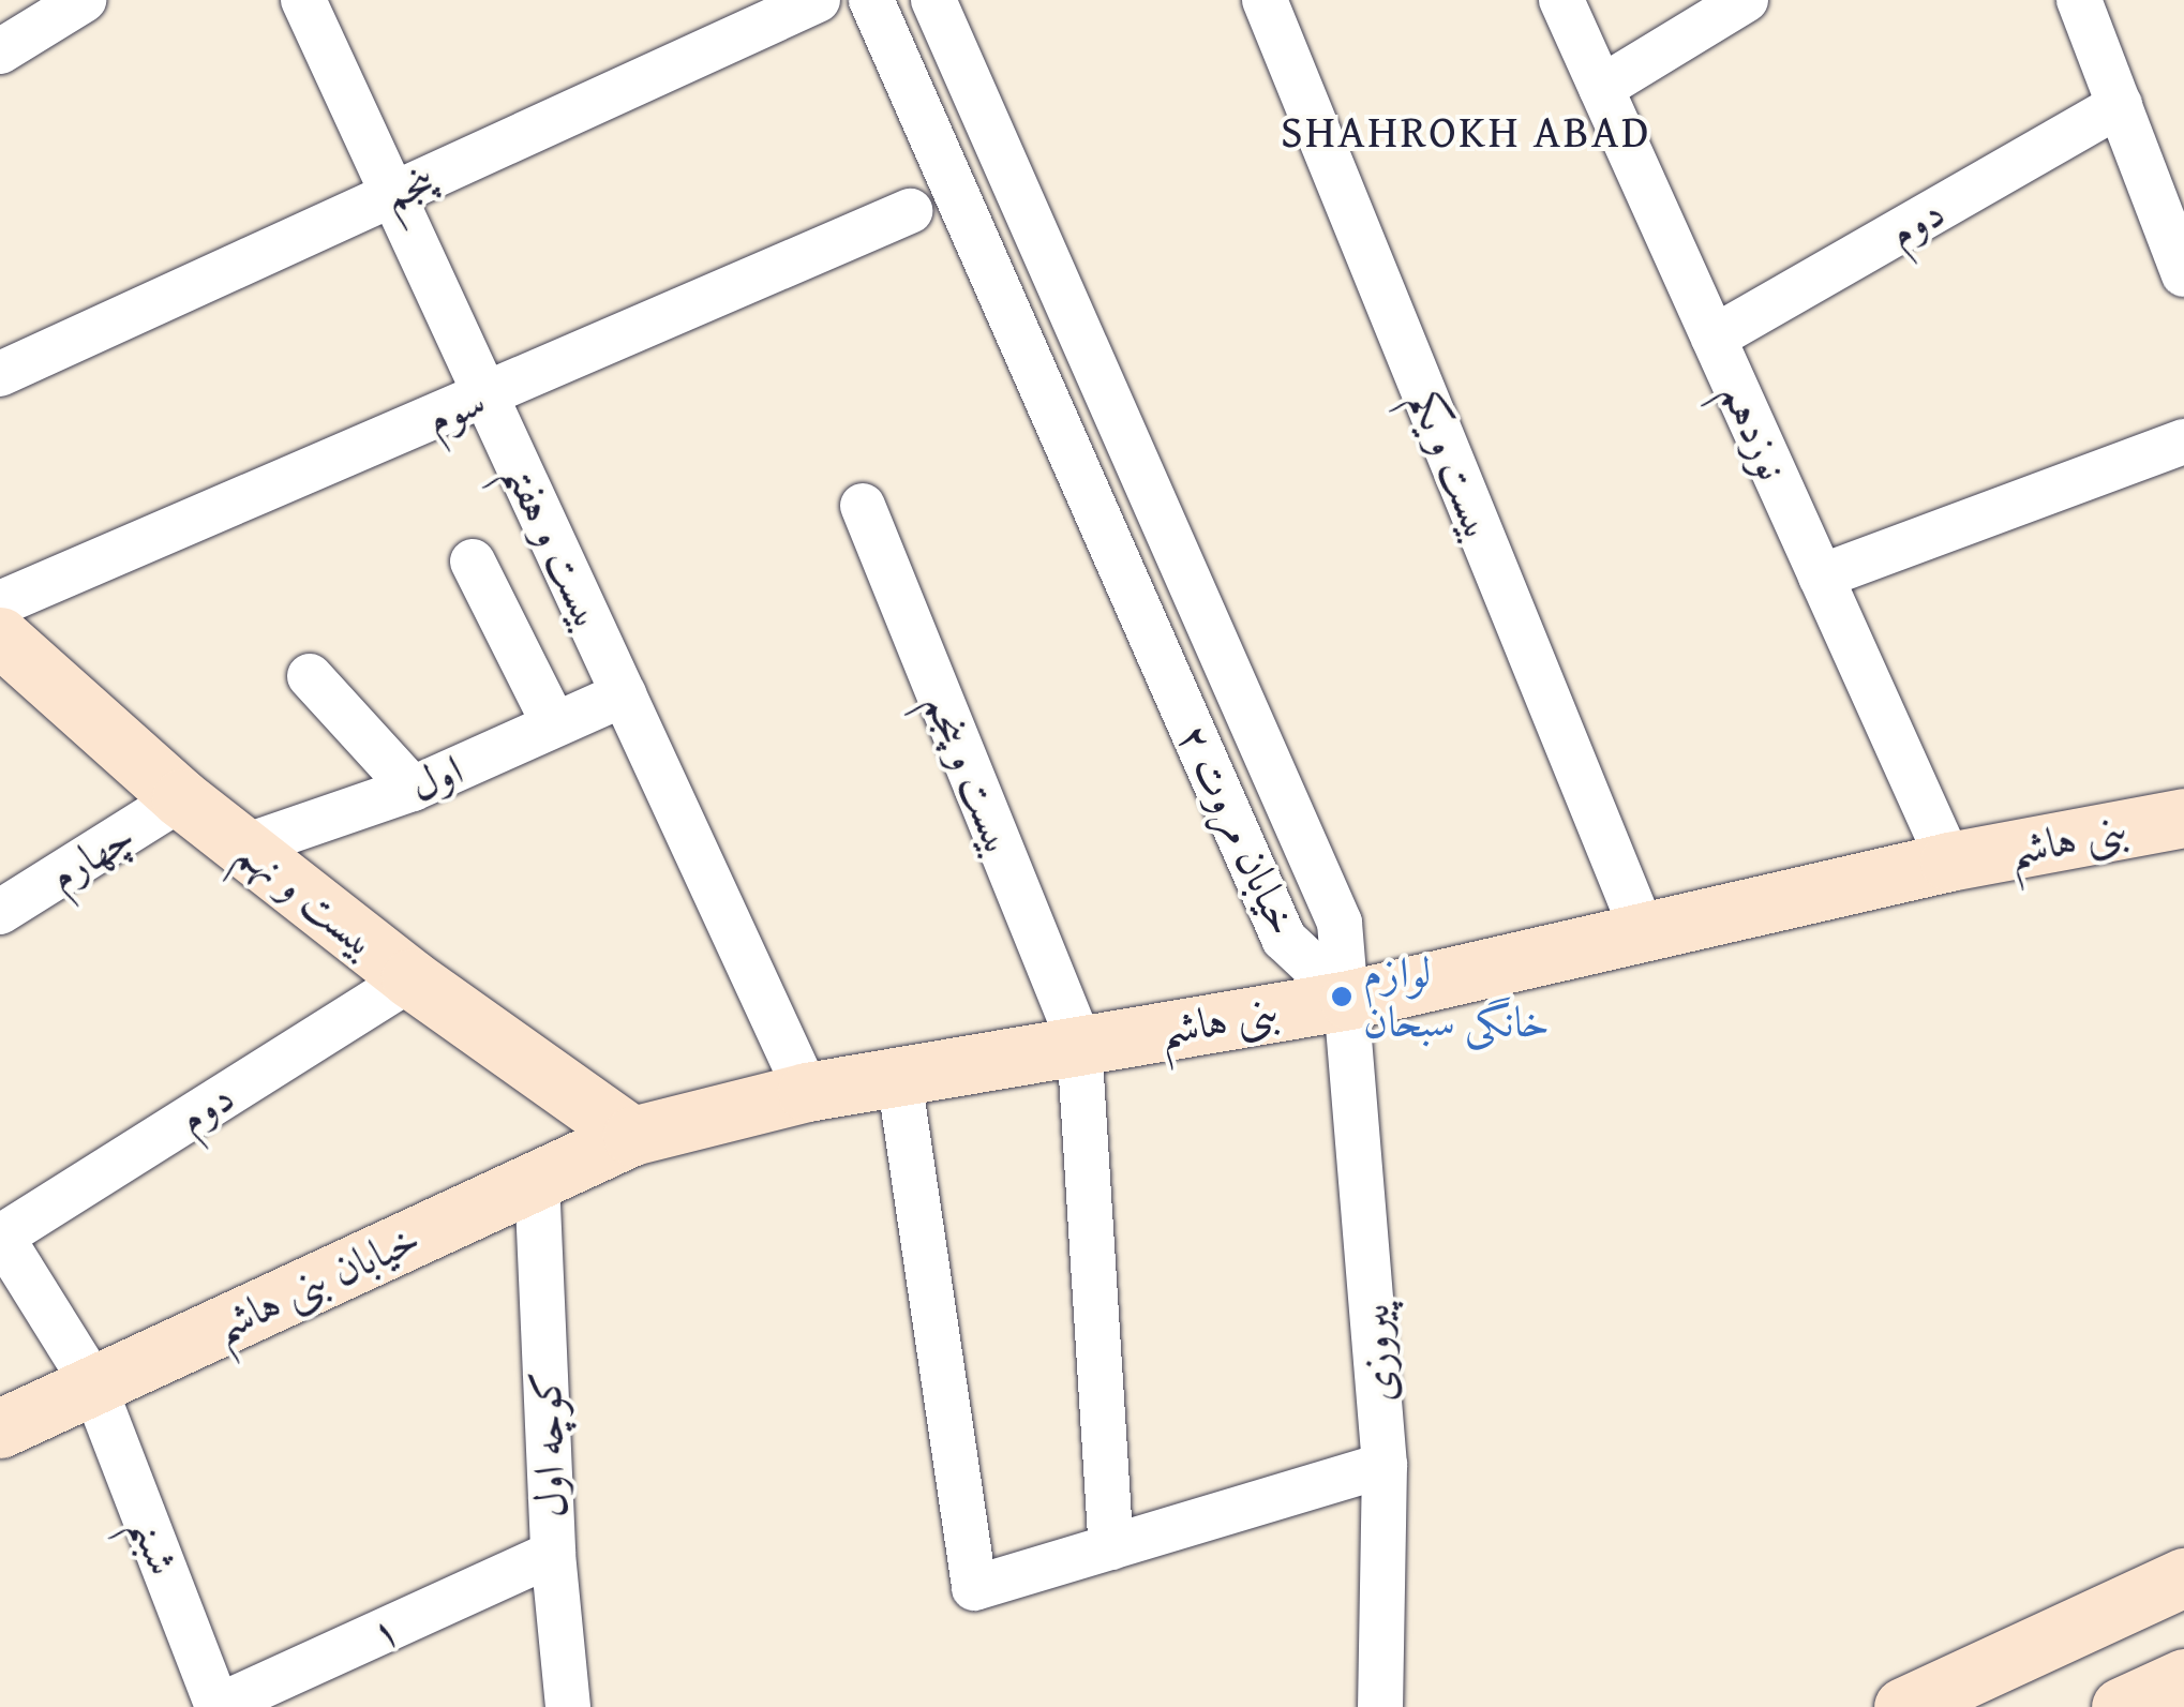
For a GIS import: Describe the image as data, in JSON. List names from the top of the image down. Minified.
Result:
{"streets":{"street":["پنجم","دوم","سوم","نوزدهم","بیست و یکم","بیست و هفتم","بیست و پنجم","اول","خیابان مروت ۲","بنی هاشم","چهارم","بیست و نهم","خیابان بنی هاشم","پیروزی","کوچه اول","شبنم","۱"]},"crossings":[["پنجم","بیست و هفتم"],["دوم","نوزدهم"],["دوم","بیست و نهم"],["دوم","شبنم"],["سوم","بیست و هفتم"],["نوزدهم","بنی هاشم"],["بیست و یکم","بنی هاشم"],["بیست و هفتم","اول"],["بیست و هفتم","بنی هاشم"],["بیست و پنجم","بنی هاشم"],["اول","بیست و نهم"],["خیابان مروت ۲","بنی هاشم"],["خیابان مروت ۲","پیروزی"],["بنی هاشم","بیست و نهم"],["بنی هاشم","خیابان بنی هاشم"],["بنی هاشم","پیروزی"],["چهارم","بیست و نهم"],["بیست و نهم","خیابان بنی هاشم"],["خیابان بنی هاشم","کوچه اول"],["خیابان بنی هاشم","شبنم"],["کوچه اول","۱"],["شبنم","۱"]],"districts":["SHAHROKH ABAD"],"places":["لوازم خانگی سبحان"]}
